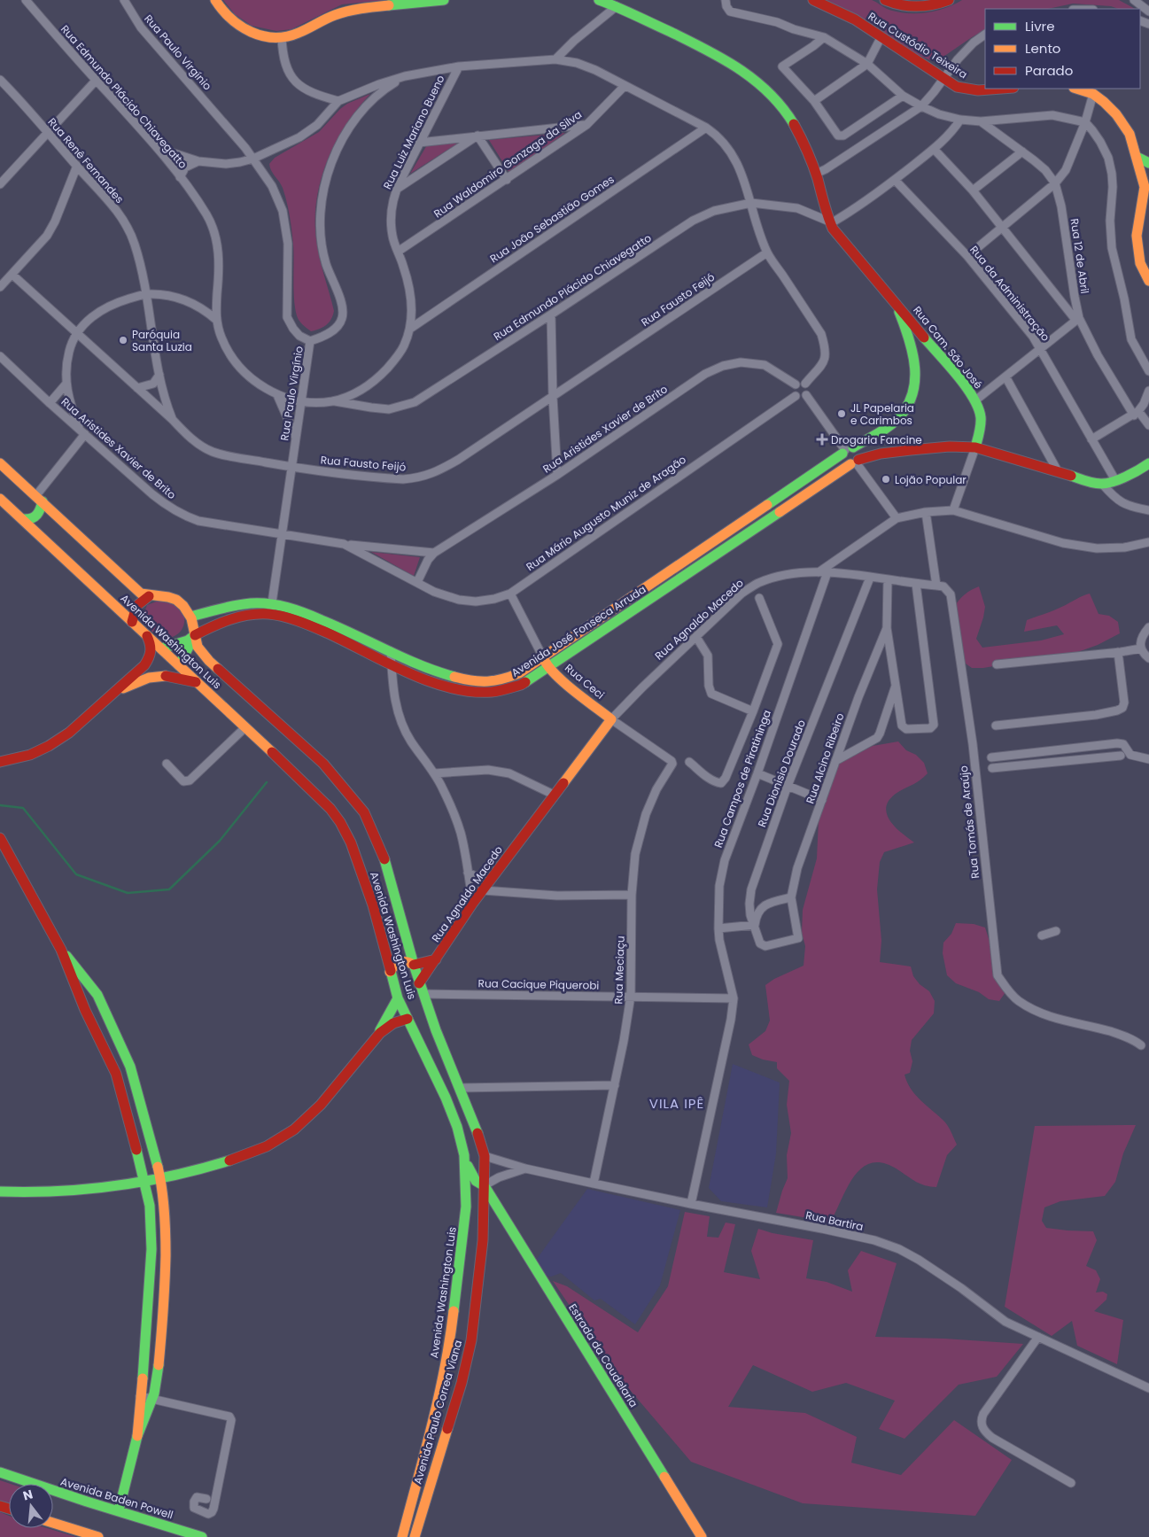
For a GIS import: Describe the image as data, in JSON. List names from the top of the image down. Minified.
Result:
{"streets":{"main road":["Rua Custódio Teixeira","Rua Cam. São José","Rua Agnaldo Macedo","Avenida José Fonseca Arruda","Avenida Washington Luis","Rua Ceci","Estrada da Coudelaria","Avenida Paulo Correa Viana","Avenida Baden Powell"],"street":["Rua Paulo Virgínio","Rua Edmundo Plácido Chiavegatto","Rua Luiz Mariano Bueno","Rua Renê Fernandes","Rua Waldomiro Gonzaga da Silva","Rua João Sebastião Gomes","Rua 12 de Abril","Rua da Administração","Rua Fausto Feijó","Rua Aristides Xavier de Brito","Rua Mário Augusto Muniz de Aragão","Rua Alcino Ribeiro","Rua Dionisio Dourado","Rua Campos de Piratininga","Rua Tomás de Araújo","Rua Meciaçu","Rua Cacique Piquerobi","Rua Bartira"]},"crossings":[["Rua Paulo Virgínio","Rua Edmundo Plácido Chiavegatto"],["Rua Paulo Virgínio","Rua Luiz Mariano Bueno"],["Rua Paulo Virgínio","Rua Fausto Feijó"],["Rua Paulo Virgínio","Rua Aristides Xavier de Brito"],["Rua Paulo Virgínio","Avenida José Fonseca Arruda"],["Rua Edmundo Plácido Chiavegatto","Rua Luiz Mariano Bueno"],["Rua Edmundo Plácido Chiavegatto","Rua Cam. São José"],["Rua Luiz Mariano Bueno","Rua Waldomiro Gonzaga da Silva"],["Rua Luiz Mariano Bueno","Rua João Sebastião Gomes"],["Rua Renê Fernandes","Rua Fausto Feijó"],["Rua Cam. São José","Avenida José Fonseca Arruda"],["Rua Aristides Xavier de Brito","Rua Mário Augusto Muniz de Aragão"],["Rua Mário Augusto Muniz de Aragão","Rua Ceci"],["Rua Agnaldo Macedo","Avenida Washington Luis"],["Rua Agnaldo Macedo","Rua Ceci"],["Avenida José Fonseca Arruda","Avenida Washington Luis"],["Avenida José Fonseca Arruda","Rua Ceci"],["Avenida Washington Luis","Rua Cacique Piquerobi"],["Avenida Washington Luis","Rua Bartira"],["Avenida Washington Luis","Estrada da Coudelaria"],["Avenida Washington Luis","Avenida Paulo Correa Viana"],["Rua Ceci","Rua Meciaçu"],["Rua Alcino Ribeiro","Rua Dionisio Dourado"],["Rua Campos de Piratininga","Rua Cacique Piquerobi"],["Rua Campos de Piratininga","Rua Bartira"],["Rua Meciaçu","Rua Cacique Piquerobi"],["Rua Meciaçu","Rua Bartira"],["Estrada da Coudelaria","Avenida Paulo Correa Viana"]],"districts":["VILA IPÊ"],"places":{"other":["Paróquia Santa Luzia","JL Papelaria e Carimbos","Lojão Popular"],"health":["Drogaria Fancine"]},"legend":["Livre","Lento","Parado"],"north":"top"}
